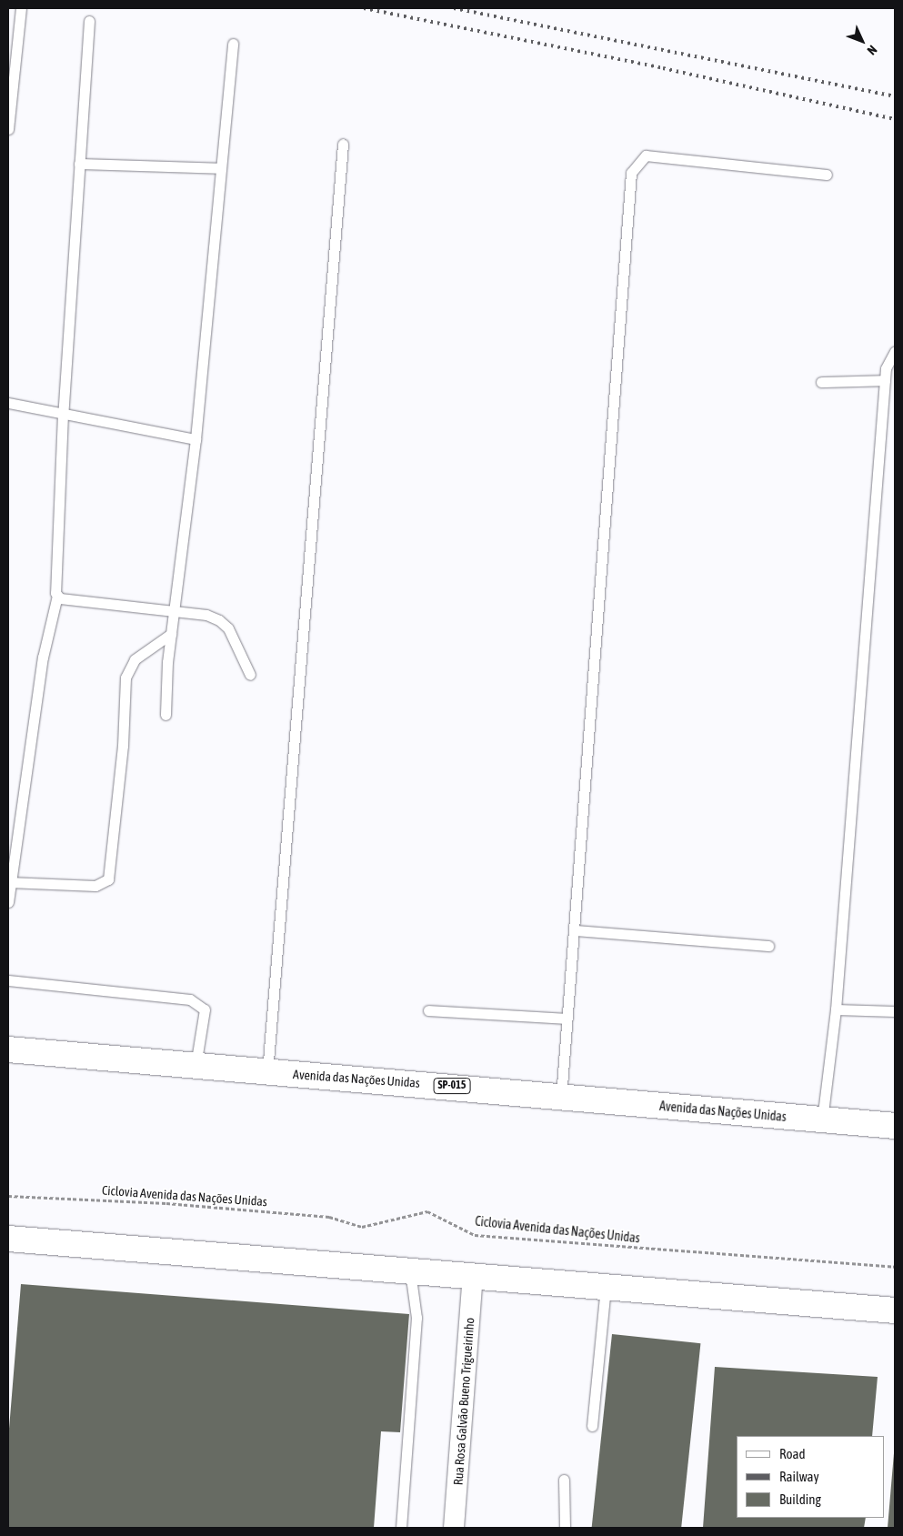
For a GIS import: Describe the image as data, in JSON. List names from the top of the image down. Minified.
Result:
{"streets":{"highway":["Avenida das Nações Unidas","SP-015"],"street":["Rua Rosa Galvão Bueno Trigueirinho"],"path":["Ciclovia Avenida das Nações Unidas"]},"legend":["Road","Railway","Building"],"north":"bottom right"}
